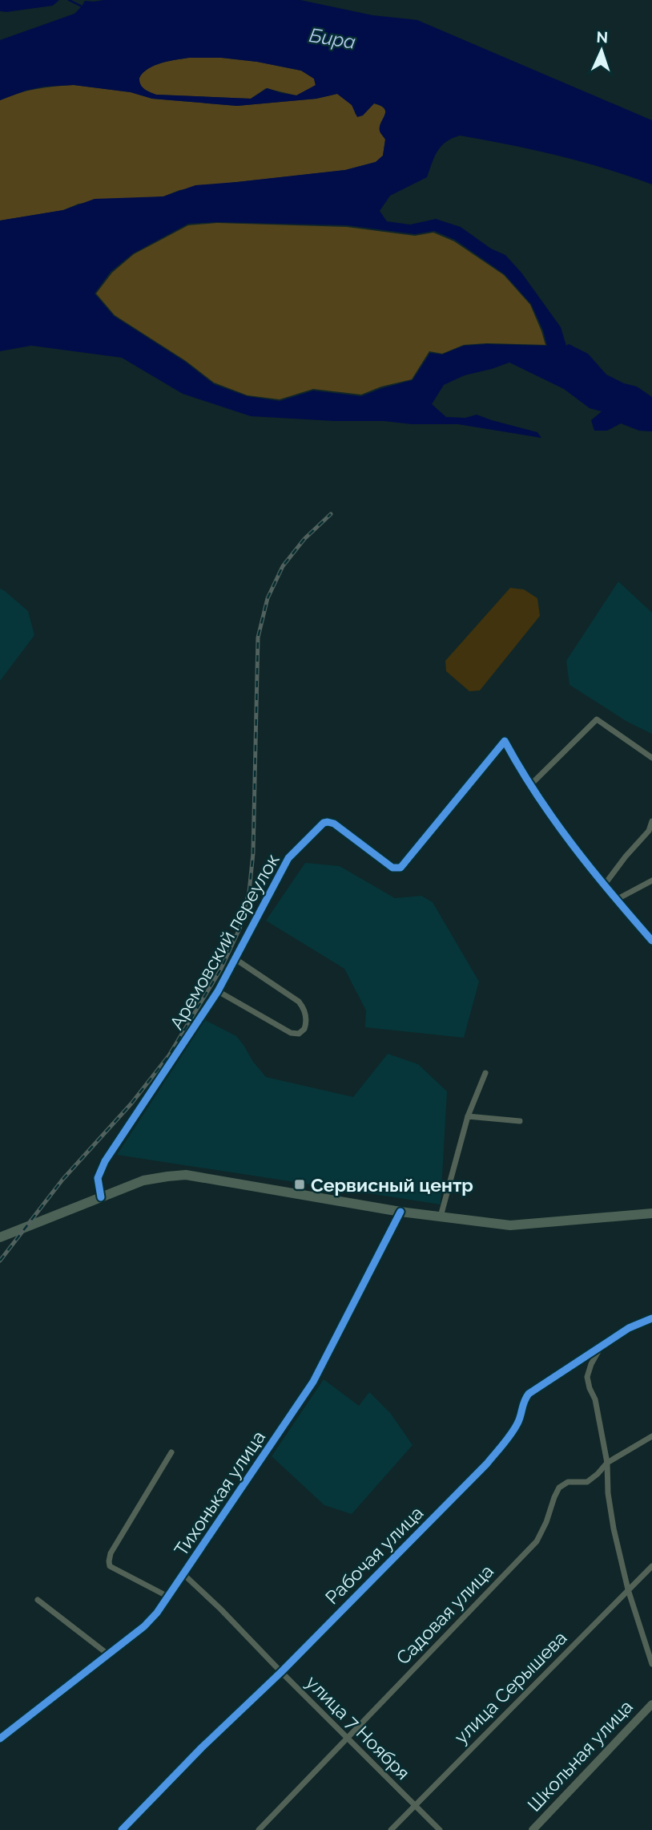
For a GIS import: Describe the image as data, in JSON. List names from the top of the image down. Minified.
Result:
{"streets":{"street":["Аремовский переулок","Тихонькая улица","Рабочая улица","Садовая улица","улица Серышева","улица 7 Ноября","Школьная улица"]},"crossings":[["Тихонькая улица","улица 7 Ноября"],["Рабочая улица","улица 7 Ноября"],["Садовая улица","улица 7 Ноября"],["улица Серышева","улица 7 Ноября"]],"water":["Бира"],"places":{"transit":["Сервисный центр"]},"north":"top"}
